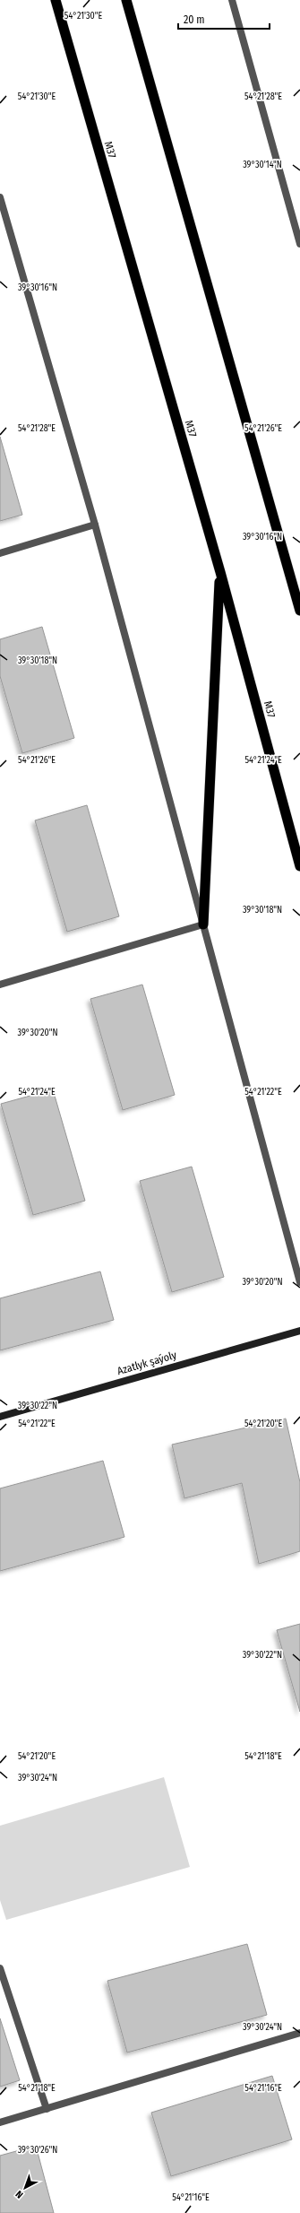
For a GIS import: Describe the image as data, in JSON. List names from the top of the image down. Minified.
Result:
{"streets":{"highway":["M37"],"main road":["Azatlyk şaýoly"]},"scale_bar":"20 m","north":"bottom left","coordinates":["54°21'30\"E","54°21'28\"E","39°30'14\"N","39°30'16\"N","54°21'26\"E","39°30'18\"N","54°21'24\"E","39°30'20\"N","54°21'22\"E","39°30'22\"N","54°21'20\"E","54°21'18\"E","39°30'24\"N","54°21'16\"E","39°30'26\"N"]}
